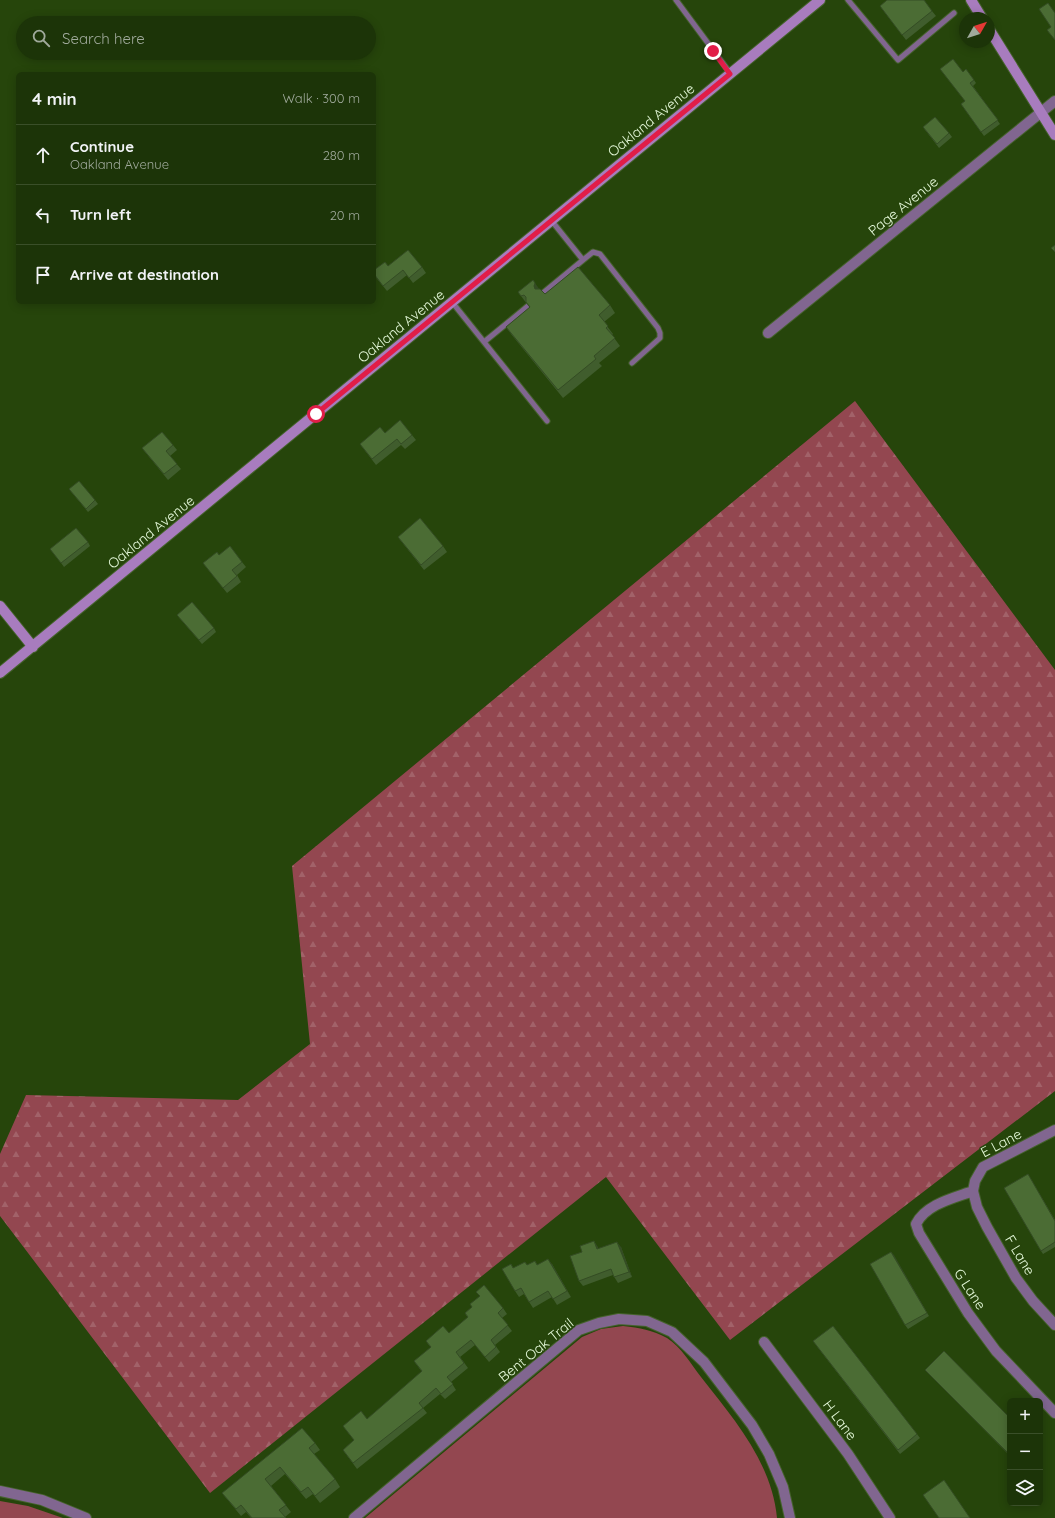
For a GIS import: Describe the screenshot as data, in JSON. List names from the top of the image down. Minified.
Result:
{"streets":{"street":["Oakland Avenue","Page Avenue","E Lane","F Lane","G Lane","Bent Oak Trail","H Lane"]},"crossings":[["E Lane","F Lane"],["E Lane","G Lane"],["F Lane","G Lane"]],"north":"top right","page":{"search":"Search here","heading":["4 min","Walk · 300 m"],"list":[["Continue","Oakland Avenue","280 m"],["Turn left","20 m"],"Arrive at destination"],"map_buttons":["+","−"]}}
